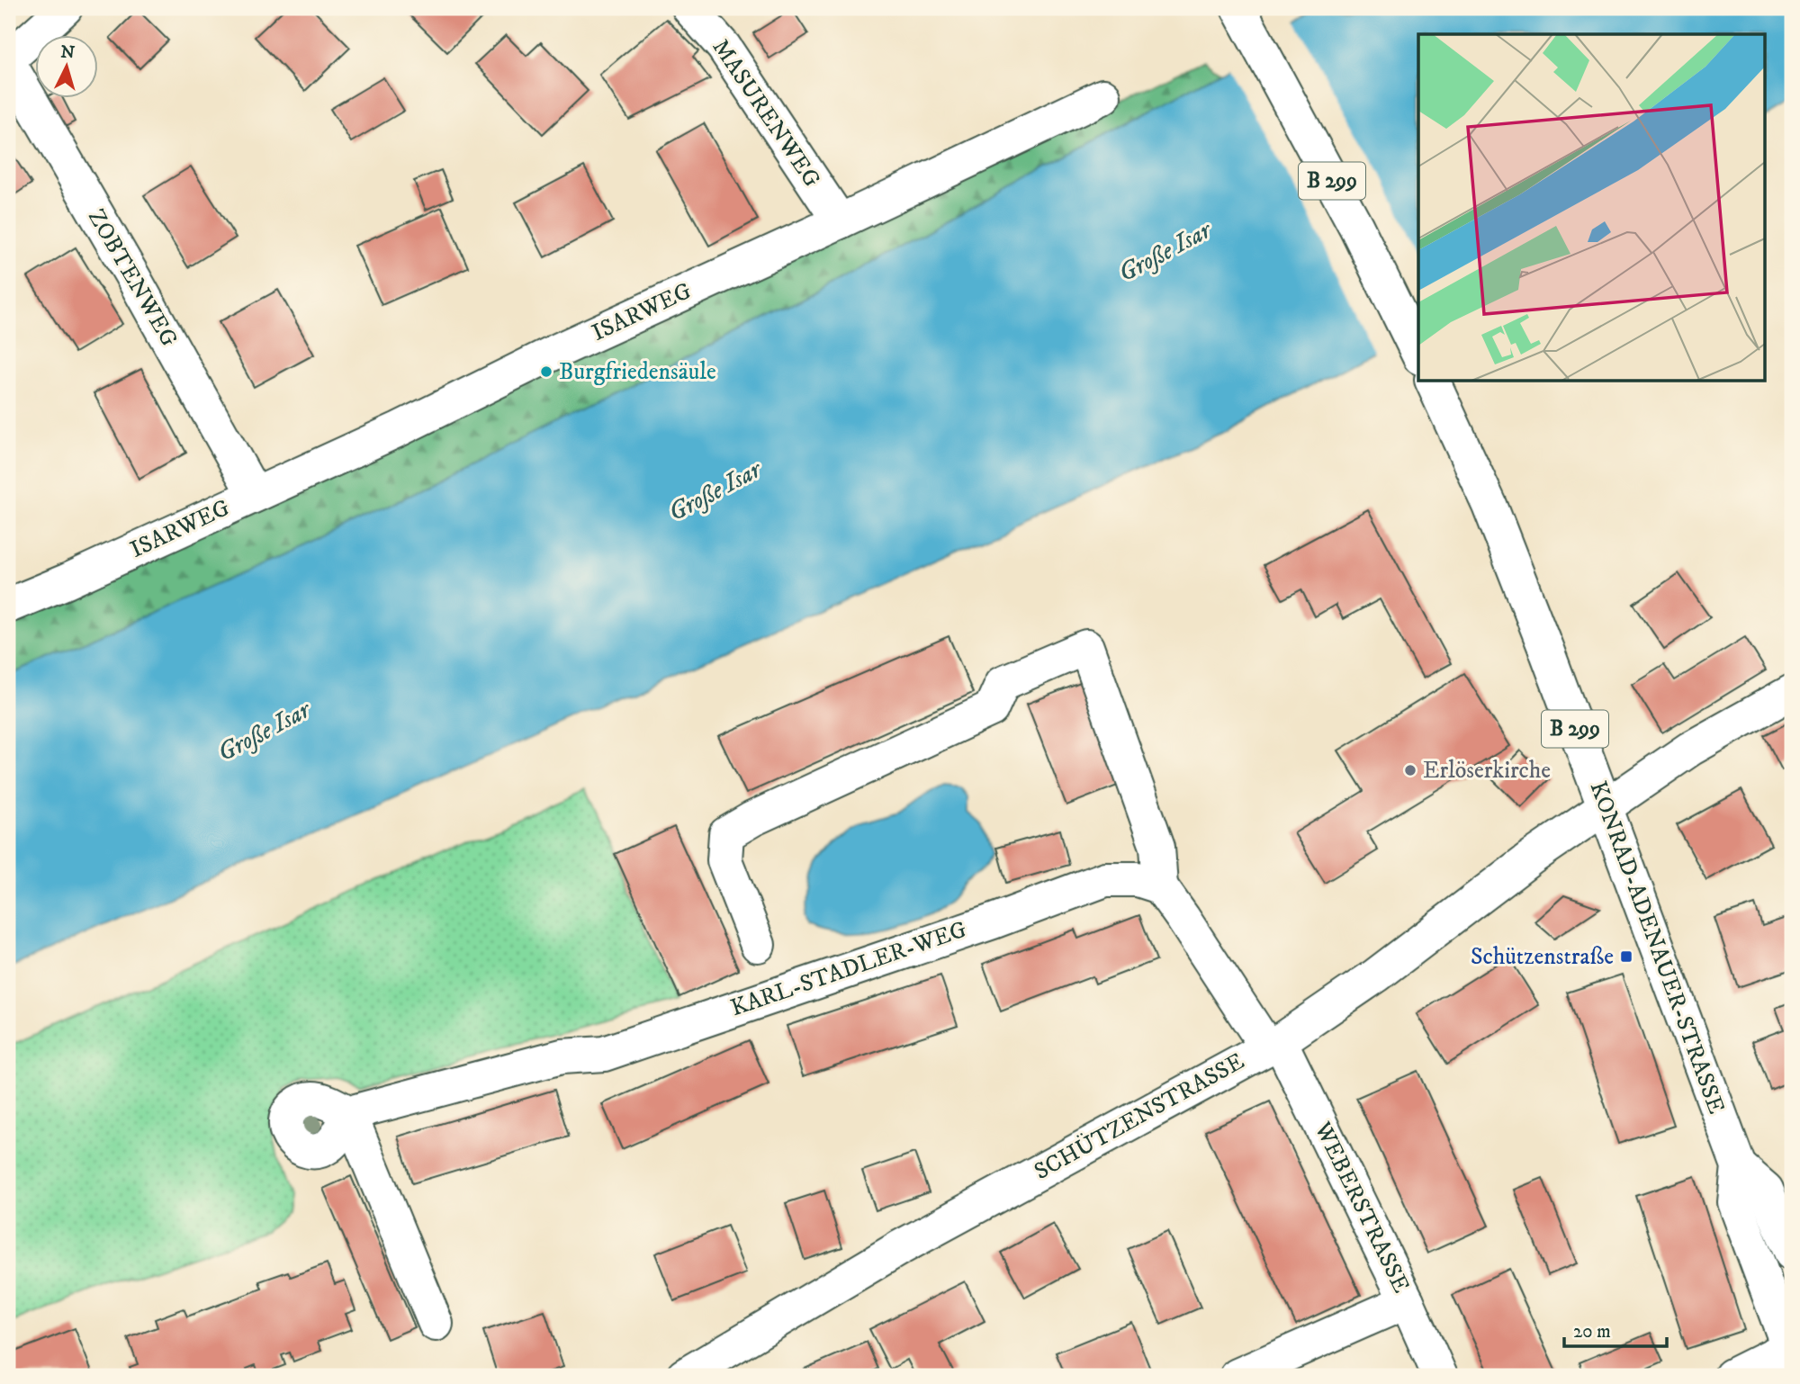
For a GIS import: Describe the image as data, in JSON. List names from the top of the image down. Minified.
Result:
{"streets":{"street":["MASURENWEG","B 299","ZOBTENWEG","ISARWEG","KONRAD-ADENAUER-STRASSE","KARL-STADLER-WEG","SCHÜTZENSTRASSE","WEBERSTRASSE"]},"crossings":[["MASURENWEG","ISARWEG"],["ZOBTENWEG","ISARWEG"],["KONRAD-ADENAUER-STRASSE","SCHÜTZENSTRASSE"],["SCHÜTZENSTRASSE","WEBERSTRASSE"]],"water":["Große Isar"],"places":{"other":["Burgfriedensäule","Erlöserkirche"],"transit":["Schützenstraße"]},"scale_bar":"20 m","north":"top"}
